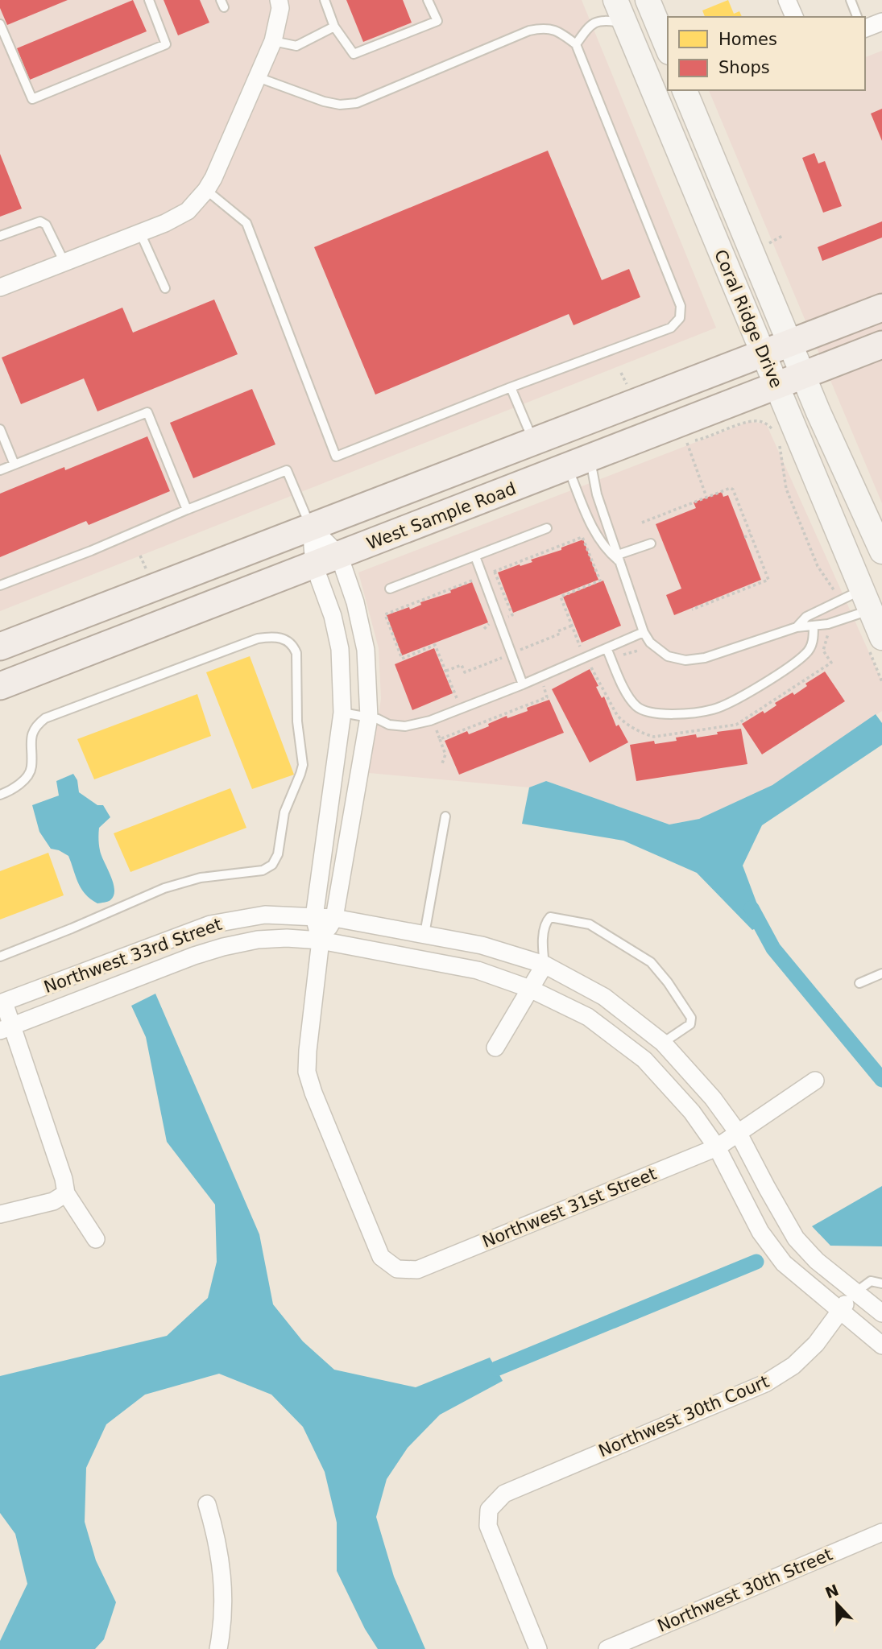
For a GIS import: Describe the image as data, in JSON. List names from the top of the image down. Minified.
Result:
{"streets":{"main road":["Coral Ridge Drive","West Sample Road"],"street":["Northwest 33rd Street","Northwest 31st Street","Northwest 30th Court","Northwest 30th Street"]},"crossings":[["Coral Ridge Drive","West Sample Road"],["Northwest 33rd Street","Northwest 31st Street"],["Northwest 33rd Street","Northwest 30th Court"]],"legend":["Homes","Shops"],"north":"top"}
